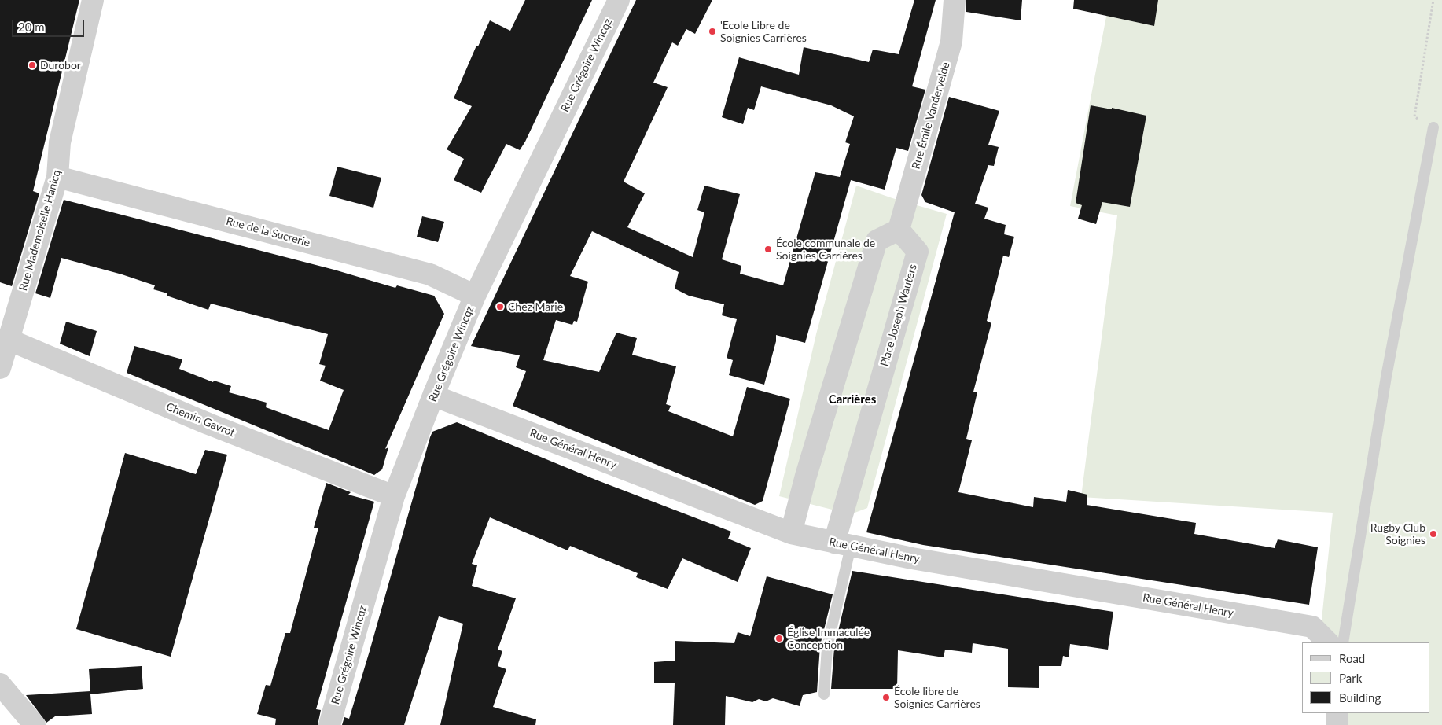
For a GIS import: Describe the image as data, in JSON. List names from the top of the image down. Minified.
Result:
{"streets":{"street":["Rue Grégoire Wincqz","Rue Émile Vandervelde","Rue Mademoiselle Hanicq","Rue de la Sucrerie","Place Joseph Wauters","Chemin Gavrot","Rue Général Henry"]},"crossings":[["Rue Grégoire Wincqz","Rue de la Sucrerie"],["Rue Grégoire Wincqz","Chemin Gavrot"],["Rue Grégoire Wincqz","Rue Général Henry"],["Rue Émile Vandervelde","Place Joseph Wauters"],["Rue Mademoiselle Hanicq","Rue de la Sucrerie"],["Rue Mademoiselle Hanicq","Chemin Gavrot"],["Place Joseph Wauters","Rue Général Henry"]],"districts":["Carrières"],"places":["'Ecole Libre de Soignies Carrières","Durobor","École communale de Soignies Carrières","Chez Marie","Rugby Club Soignies","Église Immaculée Conception","École libre de Soignies Carrières"],"legend":["Road","Park","Building"],"scale_bar":"20 m"}
